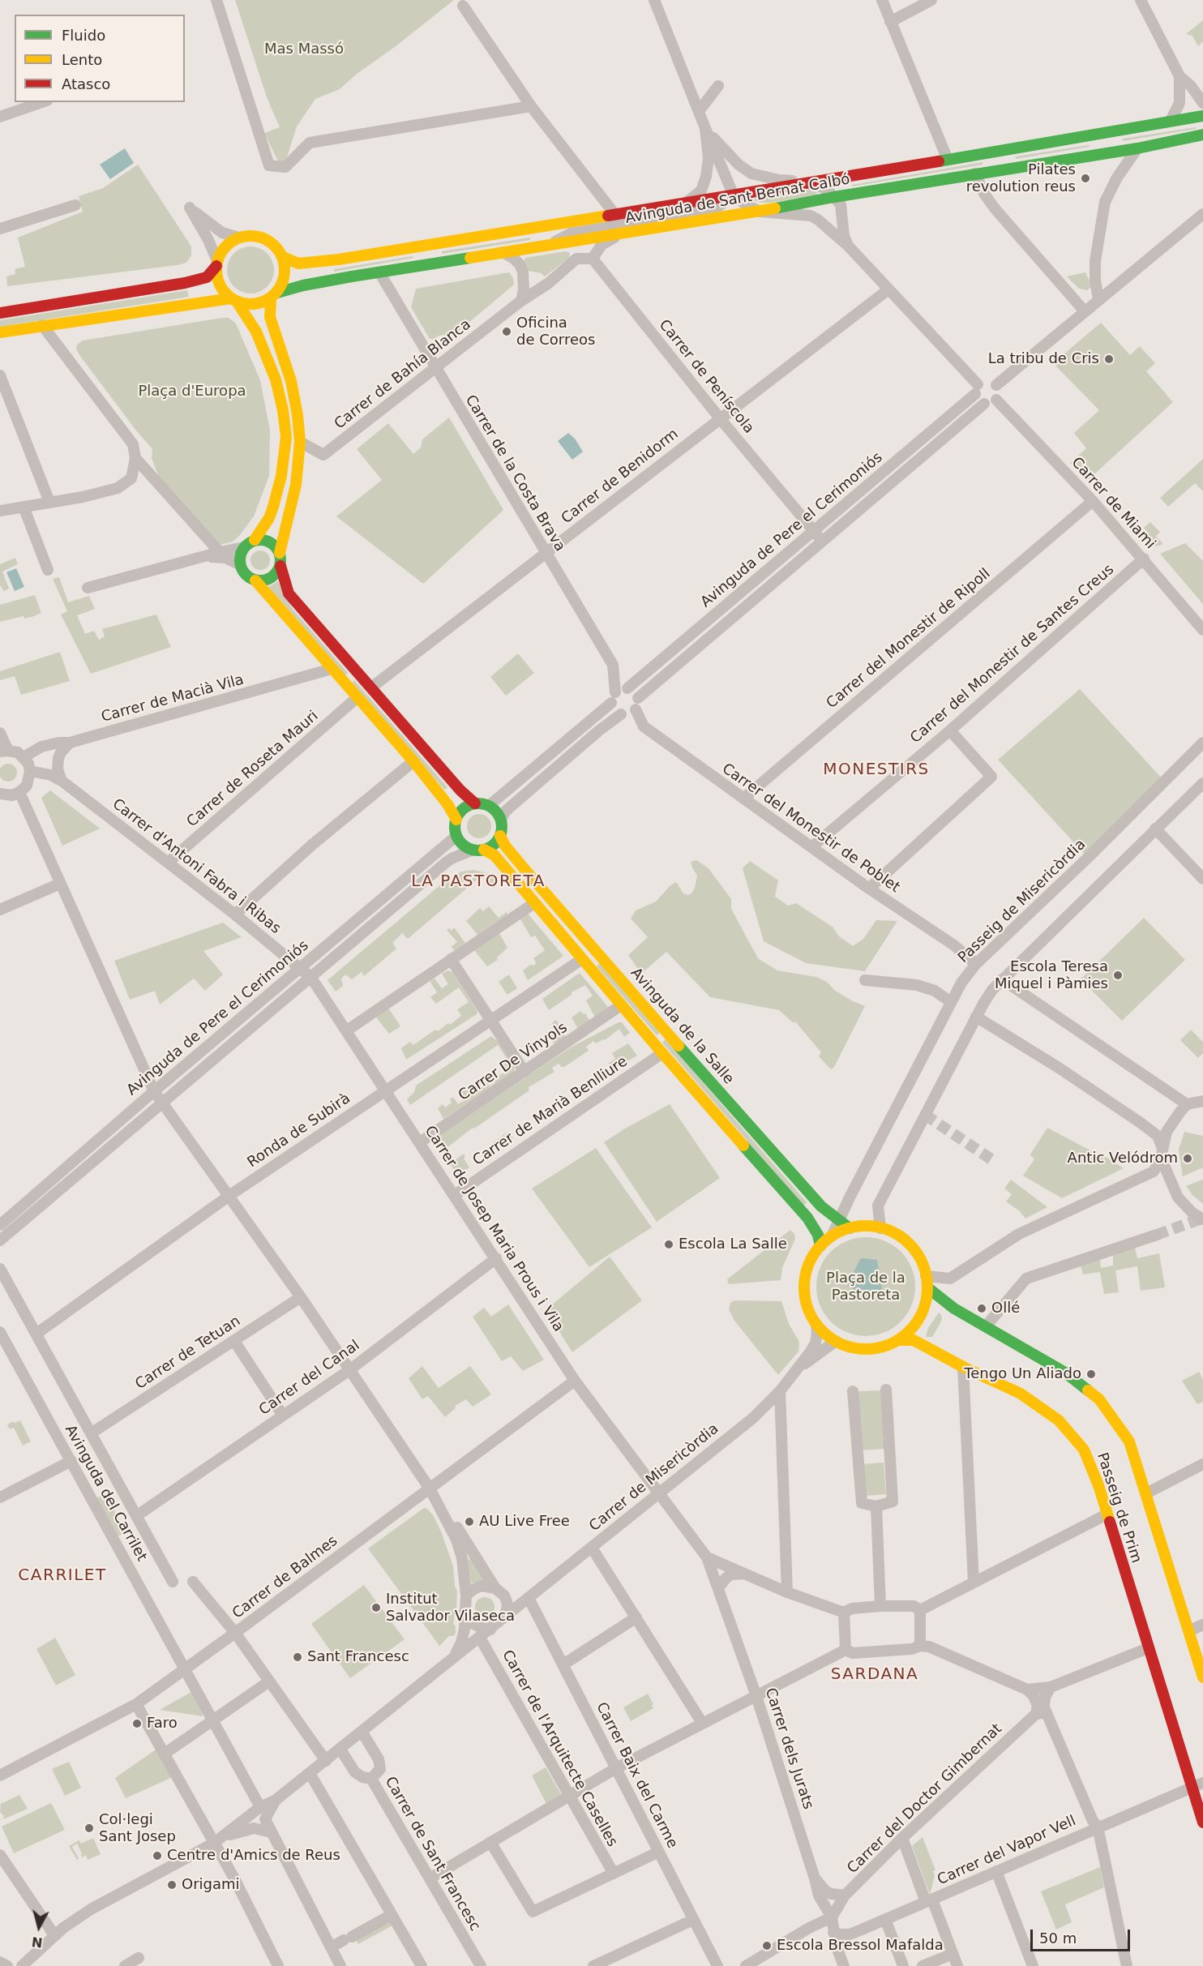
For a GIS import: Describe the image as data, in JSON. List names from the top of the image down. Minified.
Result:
{"streets":{"street":["Avinguda de Sant Bernat Calbó","Carrer de Bahía Blanca","Carrer de Peníscola","Carrer de la Costa Brava","Carrer de Benidorm","Carrer de Miami","Avinguda de Pere el Cerimoniós","Carrer del Monestir de Ripoll","Carrer del Monestir de Santes Creus","Carrer de Macià Vila","Carrer de Roseta Mauri","Carrer del Monestir de Poblet","Carrer d'Antoni Fabra i Ribas","Passeig de Misericòrdia","Avinguda de la Salle","Carrer De Vinyols","Carrer de Marià Benlliure","Ronda de Subirà","Carrer de Josep Maria Prous i Vila","Carrer de Tetuan","Carrer del Canal","Carrer de Misericòrdia","Avinguda del Carrilet","Passeig de Prim","Carrer de Balmes","Carrer de l'Arquitecte Caselles","Carrer dels Jurats","Carrer Baix del Carme","Carrer del Doctor Gimbernat","Carrer del Vapor Vell","Carrer de Sant Francesc"]},"crossings":[["Avinguda de Sant Bernat Calbó","Carrer de la Costa Brava"],["Carrer de Bahía Blanca","Carrer de Peníscola"],["Carrer de Bahía Blanca","Carrer de la Costa Brava"],["Carrer de Peníscola","Carrer de Benidorm"],["Carrer de Peníscola","Avinguda de Pere el Cerimoniós"],["Carrer de la Costa Brava","Carrer de Benidorm"],["Carrer de la Costa Brava","Avinguda de Pere el Cerimoniós"],["Carrer de la Costa Brava","Carrer del Monestir de Poblet"],["Carrer de Miami","Avinguda de Pere el Cerimoniós"],["Carrer de Miami","Carrer del Monestir de Ripoll"],["Carrer de Miami","Carrer del Monestir de Santes Creus"],["Avinguda de Pere el Cerimoniós","Carrer del Monestir de Poblet"],["Avinguda de Pere el Cerimoniós","Carrer d'Antoni Fabra i Ribas"],["Avinguda de Pere el Cerimoniós","Avinguda de la Salle"],["Avinguda de Pere el Cerimoniós","Carrer de Josep Maria Prous i Vila"],["Carrer del Monestir de Ripoll","Carrer del Monestir de Poblet"],["Carrer del Monestir de Santes Creus","Carrer del Monestir de Poblet"],["Carrer de Roseta Mauri","Carrer d'Antoni Fabra i Ribas"],["Carrer del Monestir de Poblet","Passeig de Misericòrdia"],["Carrer d'Antoni Fabra i Ribas","Carrer de Josep Maria Prous i Vila"],["Passeig de Misericòrdia","Avinguda de la Salle"],["Passeig de Misericòrdia","Carrer de Misericòrdia"],["Passeig de Misericòrdia","Passeig de Prim"],["Avinguda de la Salle","Carrer de Misericòrdia"],["Avinguda de la Salle","Passeig de Prim"],["Carrer De Vinyols","Carrer de Josep Maria Prous i Vila"],["Carrer de Marià Benlliure","Carrer de Josep Maria Prous i Vila"],["Ronda de Subirà","Carrer de Josep Maria Prous i Vila"],["Ronda de Subirà","Avinguda del Carrilet"],["Carrer de Josep Maria Prous i Vila","Carrer del Canal"],["Carrer de Josep Maria Prous i Vila","Carrer de Misericòrdia"],["Carrer de Josep Maria Prous i Vila","Carrer de Balmes"],["Carrer de Josep Maria Prous i Vila","Carrer dels Jurats"],["Carrer de Tetuan","Avinguda del Carrilet"],["Carrer del Canal","Avinguda del Carrilet"],["Carrer de Misericòrdia","Passeig de Prim"],["Carrer de Misericòrdia","Carrer dels Jurats"],["Carrer de Misericòrdia","Carrer Baix del Carme"],["Avinguda del Carrilet","Carrer de Balmes"],["Passeig de Prim","Carrer del Vapor Vell"],["Carrer dels Jurats","Carrer del Doctor Gimbernat"]],"districts":["MONESTIRS","LA PASTORETA","CARRILET","SARDANA"],"parks":["Mas Massó","Plaça d'Europa","Plaça de la Pastoreta"],"places":["Pilates revolution reus","Oficina de Correos","La tribu de Cris","Escola Teresa Miquel i Pàmies","Antic Velódrom","Escola La Salle","Ollé","Tengo Un Aliado","AU Live Free","Institut Salvador Vilaseca","Sant Francesc","Faro","Col·legi Sant Josep","Centre d'Amics de Reus","Origami","Escola Bressol Mafalda"],"legend":["Fluido","Lento","Atasco"],"scale_bar":"50 m","north":"bottom"}
